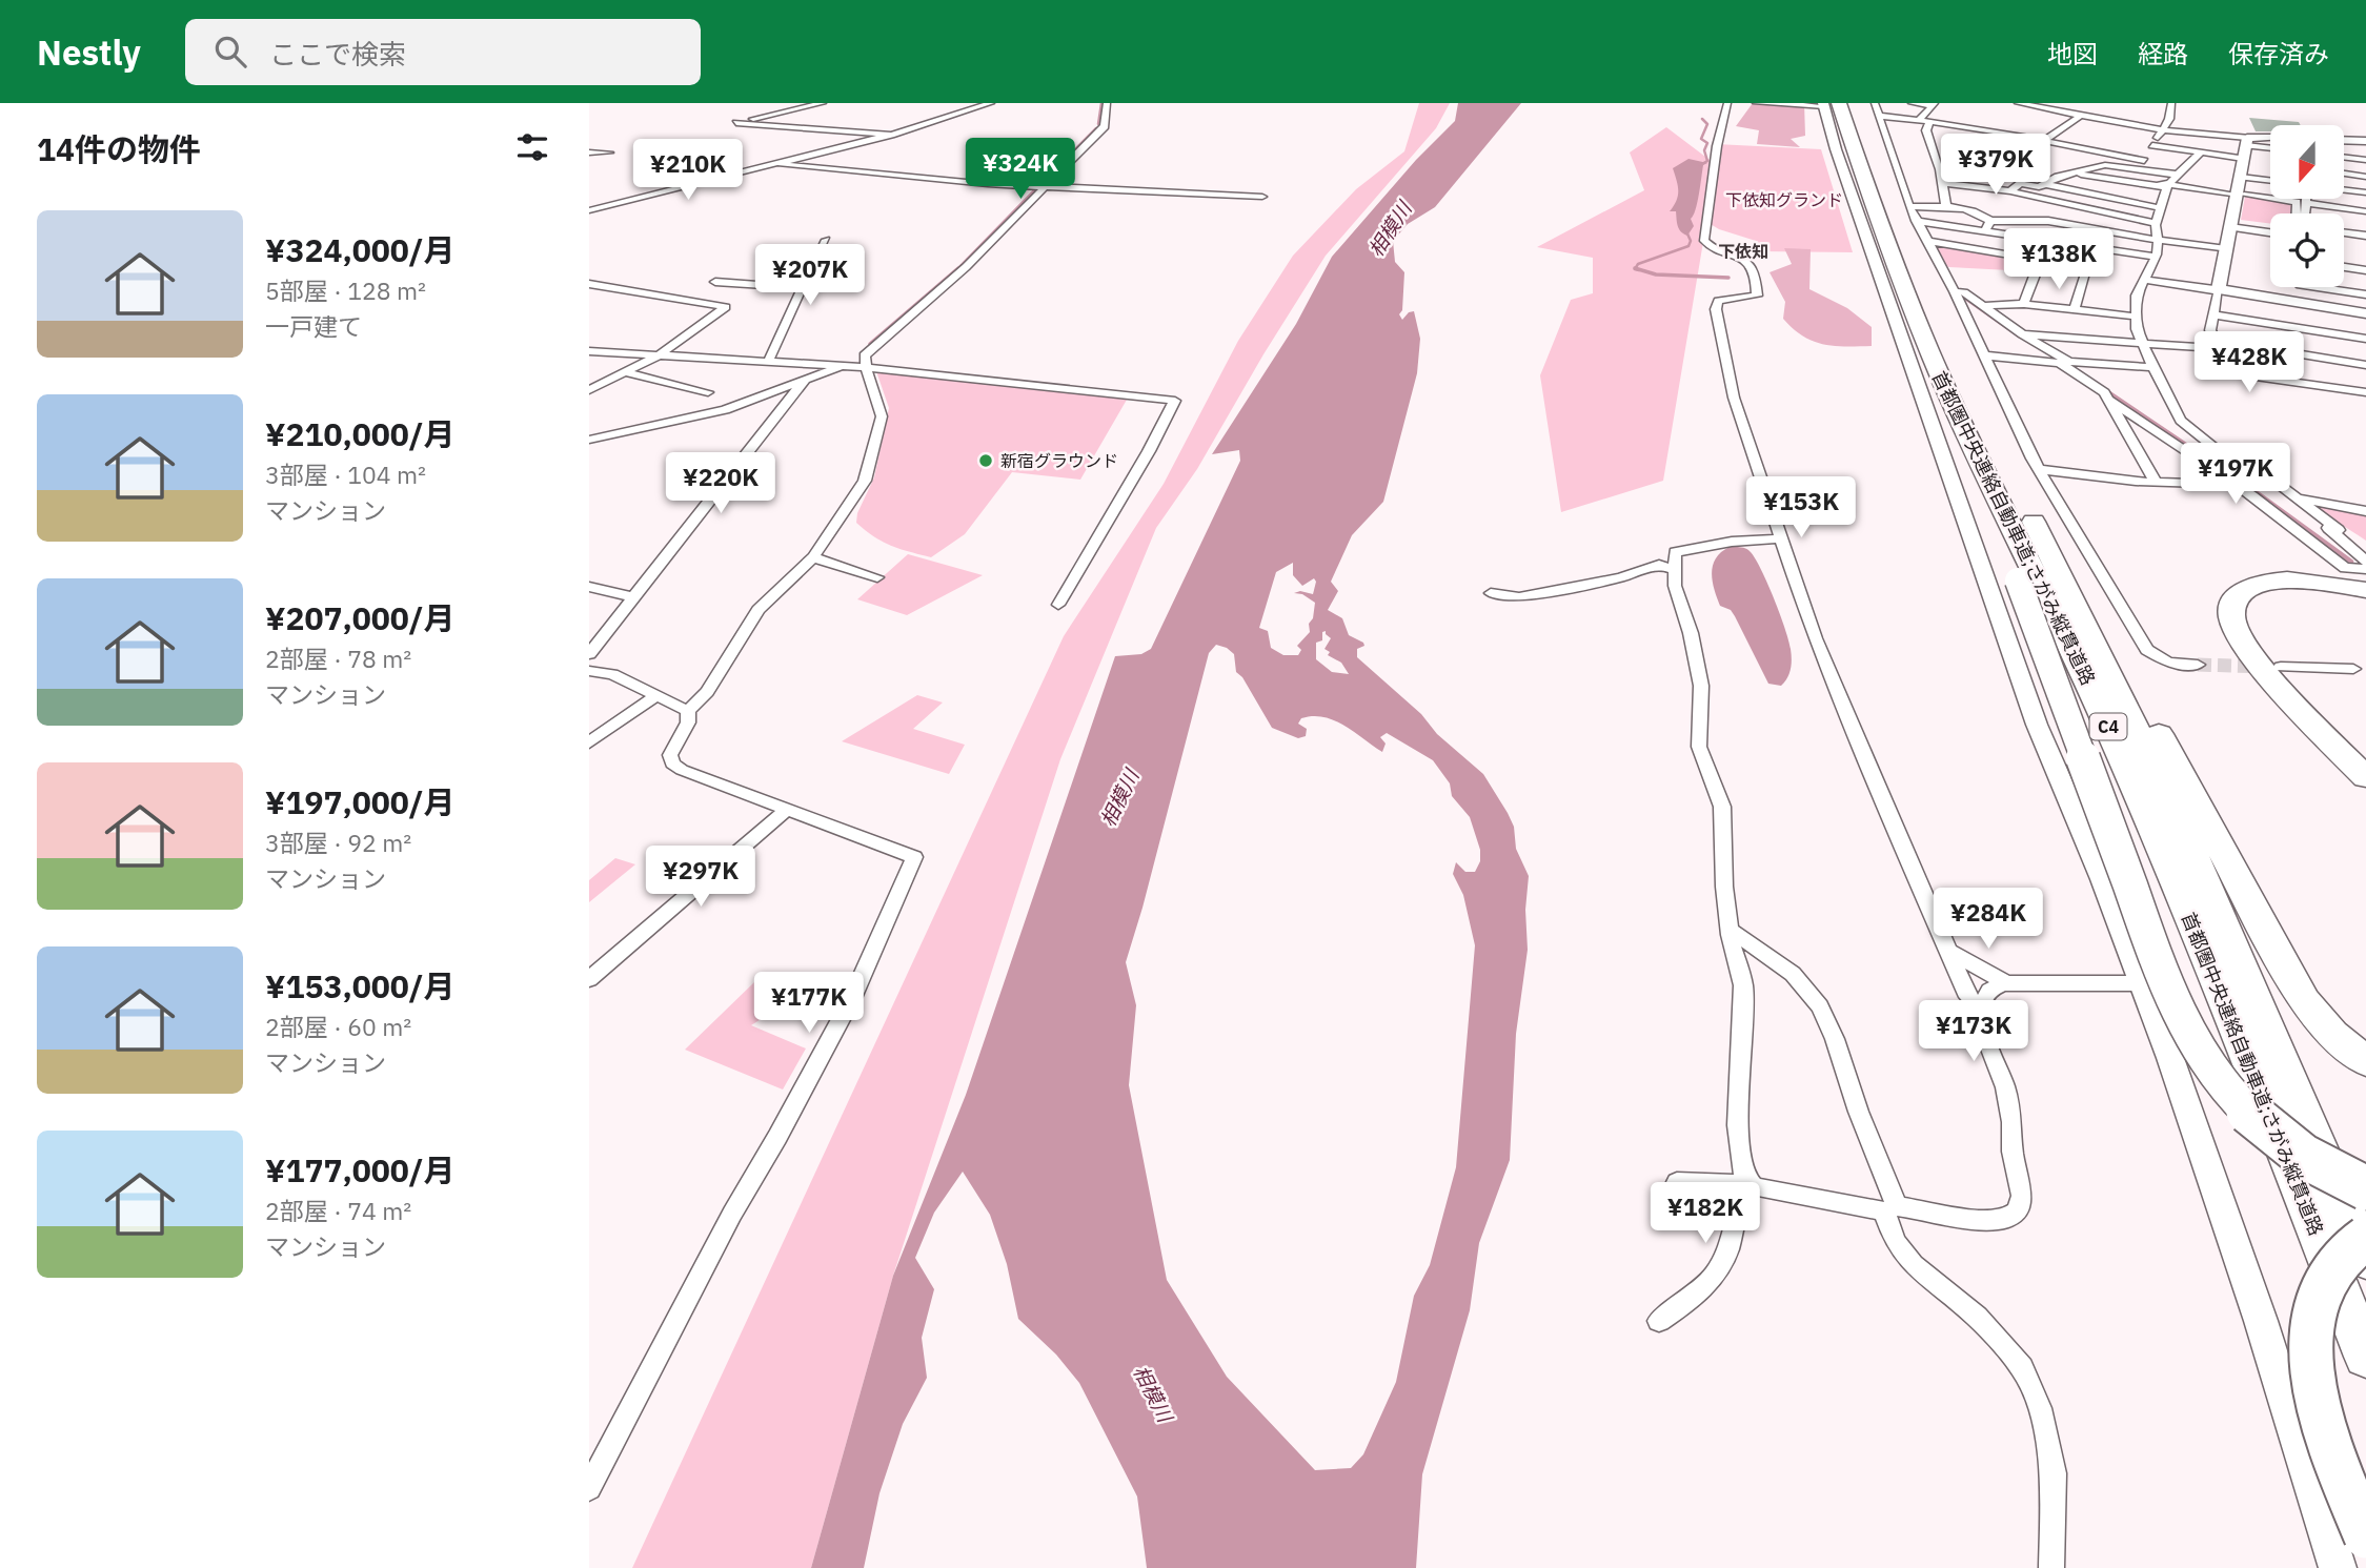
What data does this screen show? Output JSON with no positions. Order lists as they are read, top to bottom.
{
  "streets": {
    "highway": ["首都圏中央連絡自動車道;さがみ縦貫道路", "C4"]
  },
  "districts": ["下依知"],
  "water": ["相模川"],
  "parks": ["下依知グランド"],
  "places": ["新宿グラウンド"],
  "north": "bottom",
  "page": {
    "header": "Nestly",
    "search": "ここで検索",
    "nav": ["地図", "経路", "保存済み"],
    "heading": "14件の物件",
    "price": [
      "¥379K",
      "¥324K",
      "¥210K",
      "¥138K",
      "¥207K",
      "¥428K",
      "¥197K",
      "¥220K",
      "¥153K",
      "¥297K",
      "¥284K",
      "¥177K",
      "¥173K",
      "¥182K"
    ],
    "list": [
      {
        "name": "¥324,000/月",
        "note": "5部屋 · 128 m² · 一戸建て"
      },
      {
        "name": "¥210,000/月",
        "note": "3部屋 · 104 m² · マンション"
      },
      {
        "name": "¥207,000/月",
        "note": "2部屋 · 78 m² · マンション"
      },
      {
        "name": "¥197,000/月",
        "note": "3部屋 · 92 m² · マンション"
      },
      {
        "name": "¥153,000/月",
        "note": "2部屋 · 60 m² · マンション"
      },
      {
        "name": "¥177,000/月",
        "note": "2部屋 · 74 m² · マンション"
      }
    ]
  }
}
